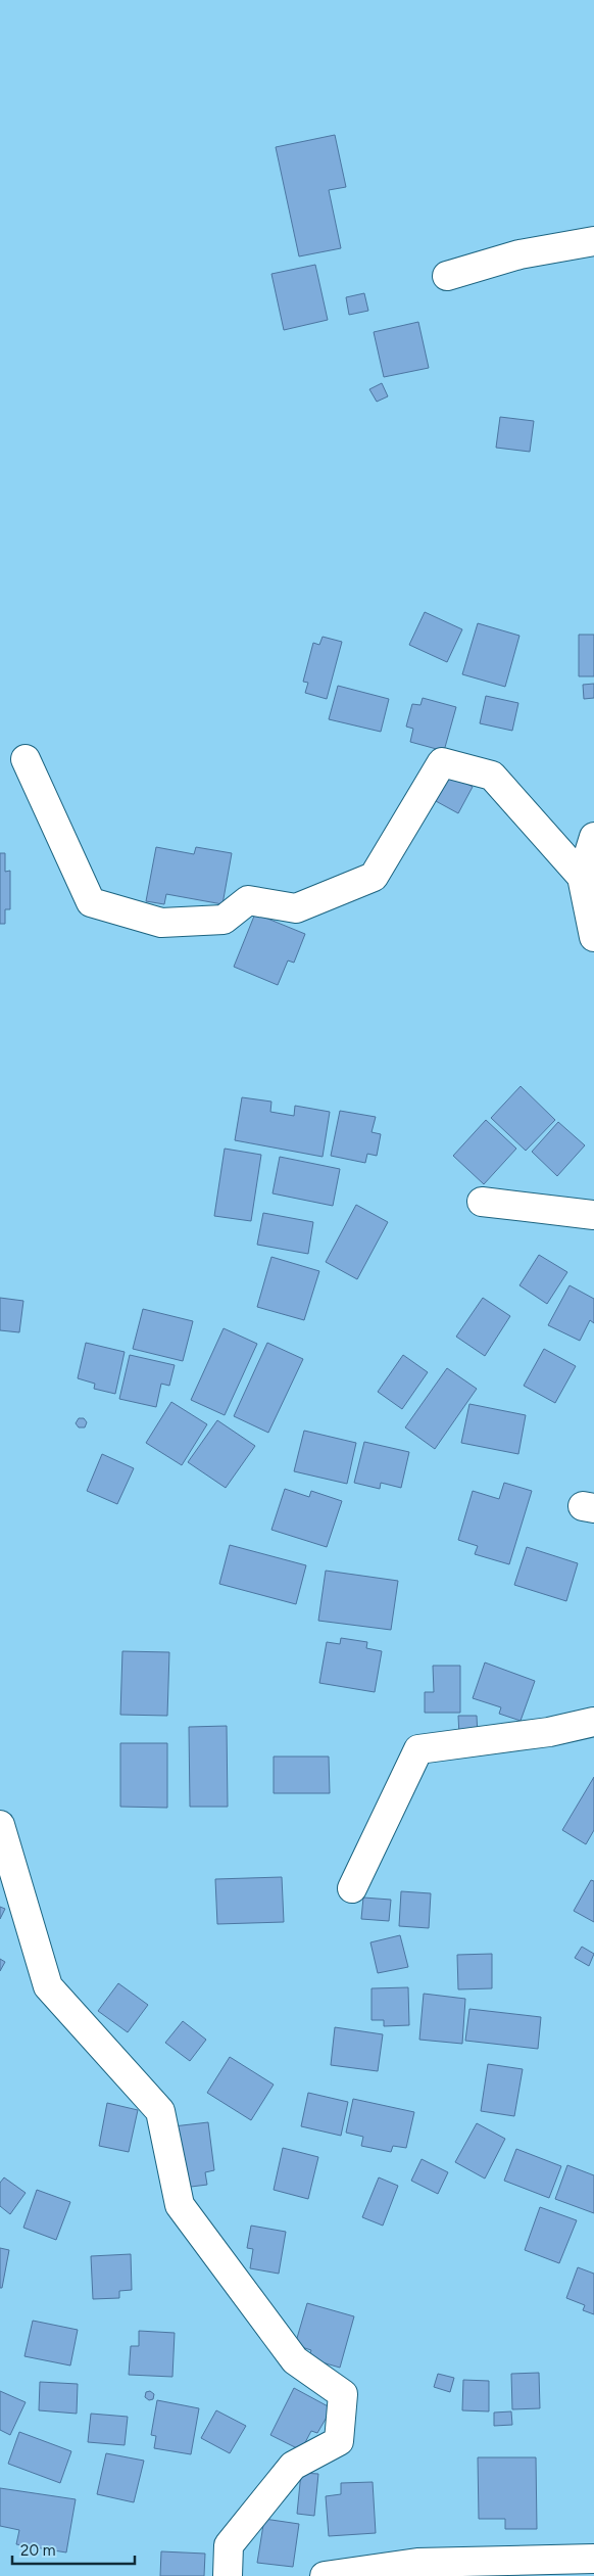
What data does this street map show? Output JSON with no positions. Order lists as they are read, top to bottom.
{
  "scale_bar": "20 m"
}
